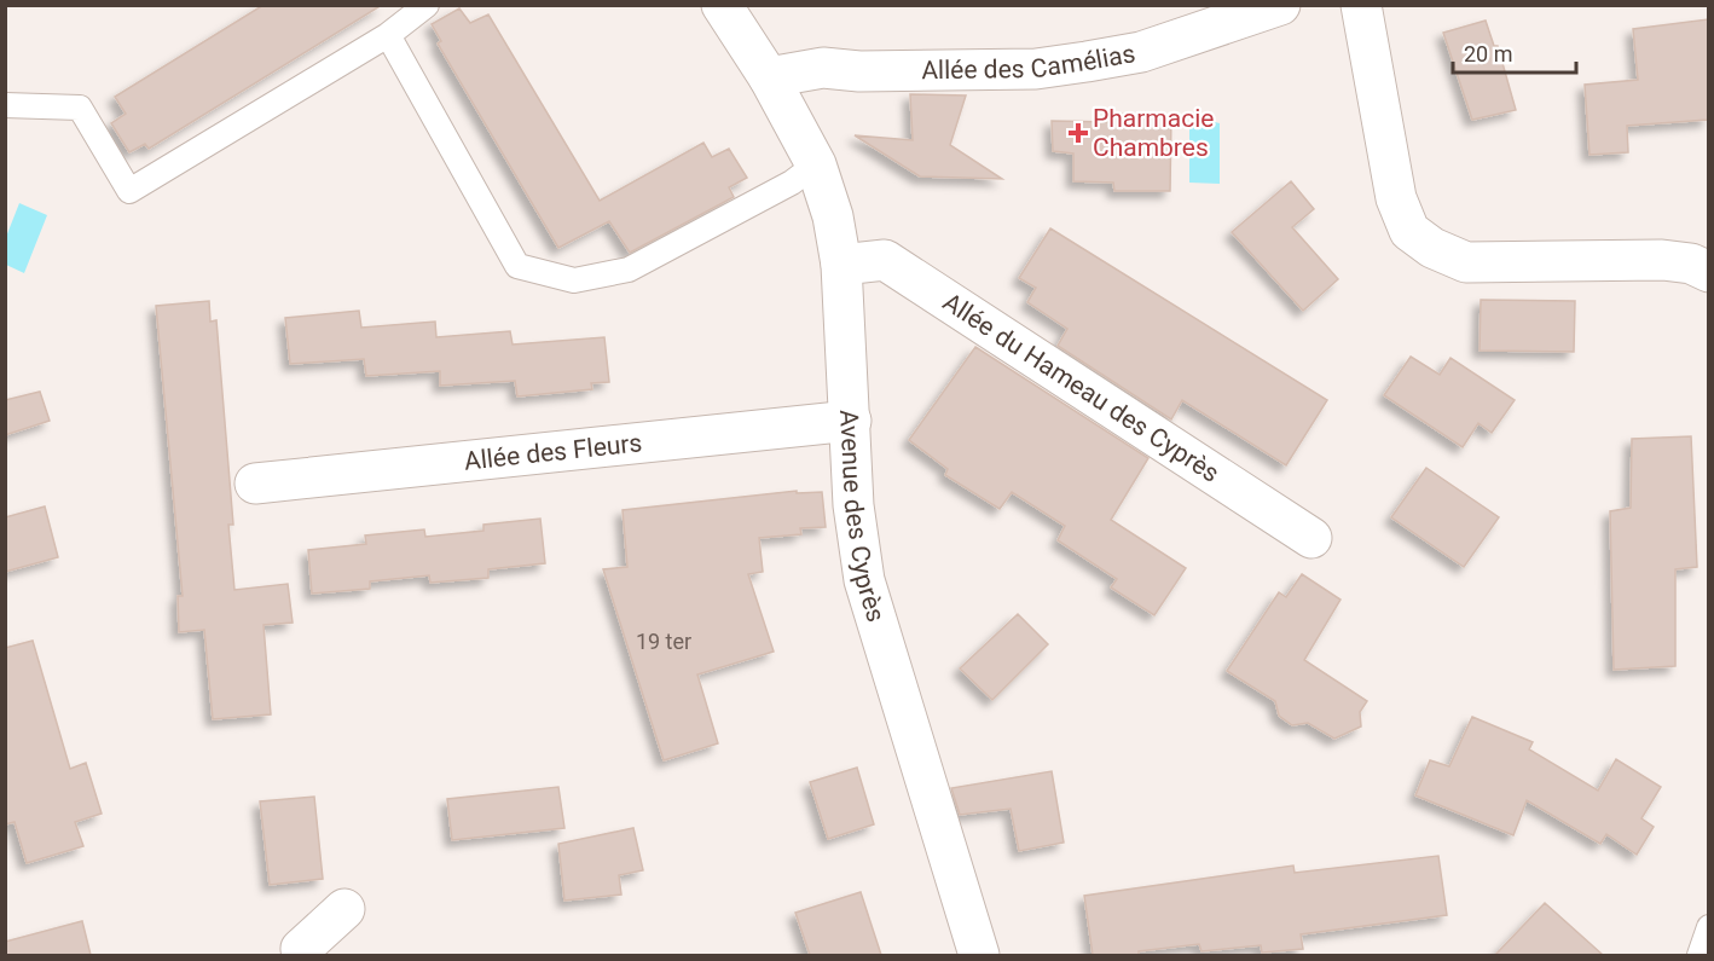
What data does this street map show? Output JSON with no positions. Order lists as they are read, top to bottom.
{
  "streets": {
    "street": [
      "Allée des Camélias",
      "Allée du Hameau des Cyprès",
      "Allée des Fleurs",
      "Avenue des Cyprès"
    ]
  },
  "crossings": [
    ["Allée des Camélias", "Avenue des Cyprès"],
    ["Allée du Hameau des Cyprès", "Avenue des Cyprès"],
    ["Allée des Fleurs", "Avenue des Cyprès"]
  ],
  "places": {
    "health": ["Pharmacie Chambres"]
  },
  "house_numbers": ["19 ter"],
  "scale_bar": "20 m"
}
